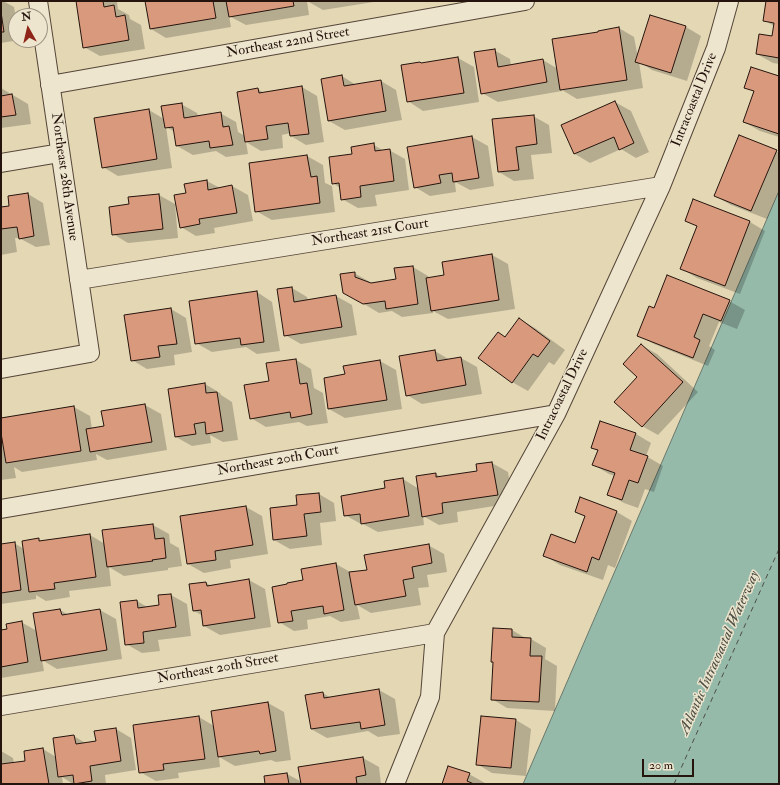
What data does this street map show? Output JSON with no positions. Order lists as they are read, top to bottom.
{
  "streets": {
    "street": [
      "Northeast 22nd Street",
      "Intracoastal Drive",
      "Northeast 28th Avenue",
      "Northeast 21st Court",
      "Northeast 20th Court",
      "Northeast 20th Street"
    ]
  },
  "crossings": [
    ["Northeast 22nd Street", "Northeast 28th Avenue"],
    ["Intracoastal Drive", "Northeast 21st Court"],
    ["Intracoastal Drive", "Northeast 20th Court"],
    ["Intracoastal Drive", "Northeast 20th Street"],
    ["Northeast 28th Avenue", "Northeast 21st Court"]
  ],
  "water": ["Atlantic Intracoastal Waterway"],
  "scale_bar": "20 m",
  "north": "top"
}
